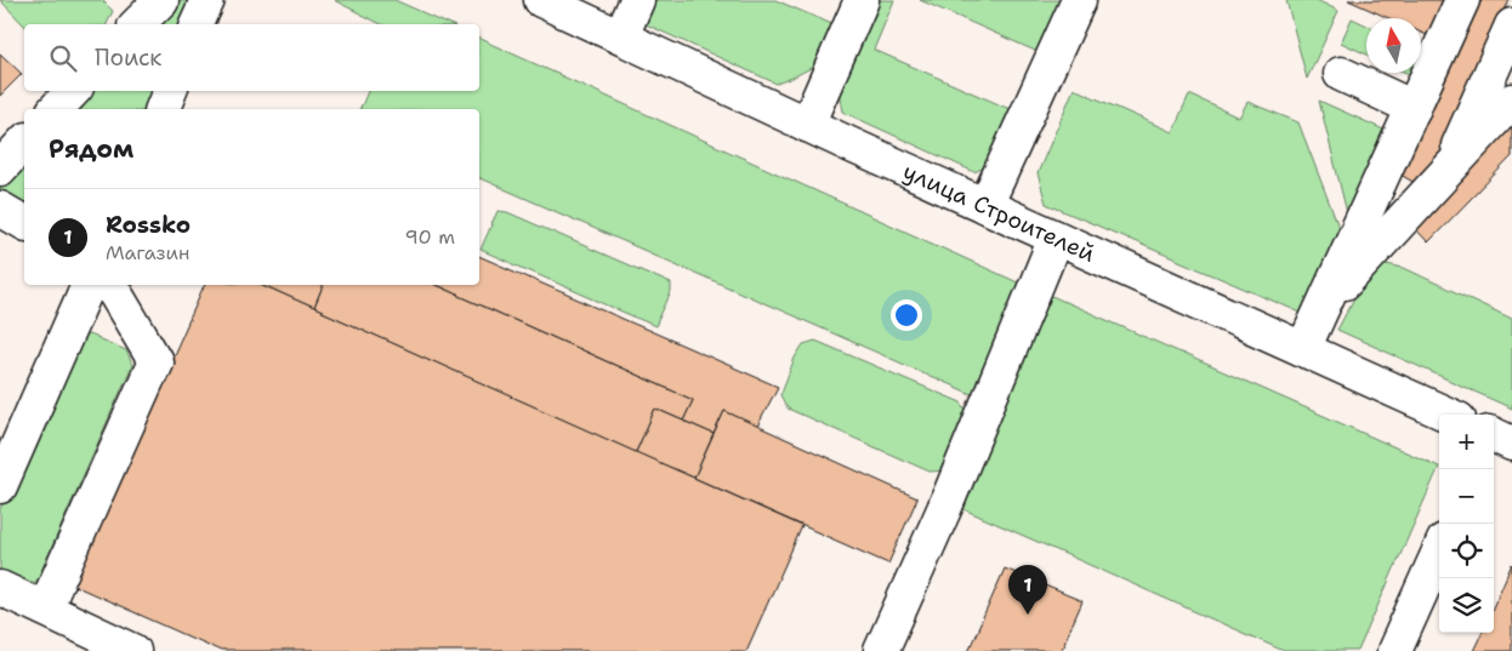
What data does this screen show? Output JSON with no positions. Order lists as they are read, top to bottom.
{
  "streets": {
    "main road": ["улица Строителей"]
  },
  "north": "top",
  "page": {
    "search": "Поиск",
    "heading": "Рядом",
    "list": [
      {
        "mark": "1",
        "name": "Rossko",
        "note": "Магазин",
        "value": "90 m"
      }
    ],
    "map_buttons": ["+", "−"],
    "pins": "1"
  }
}
